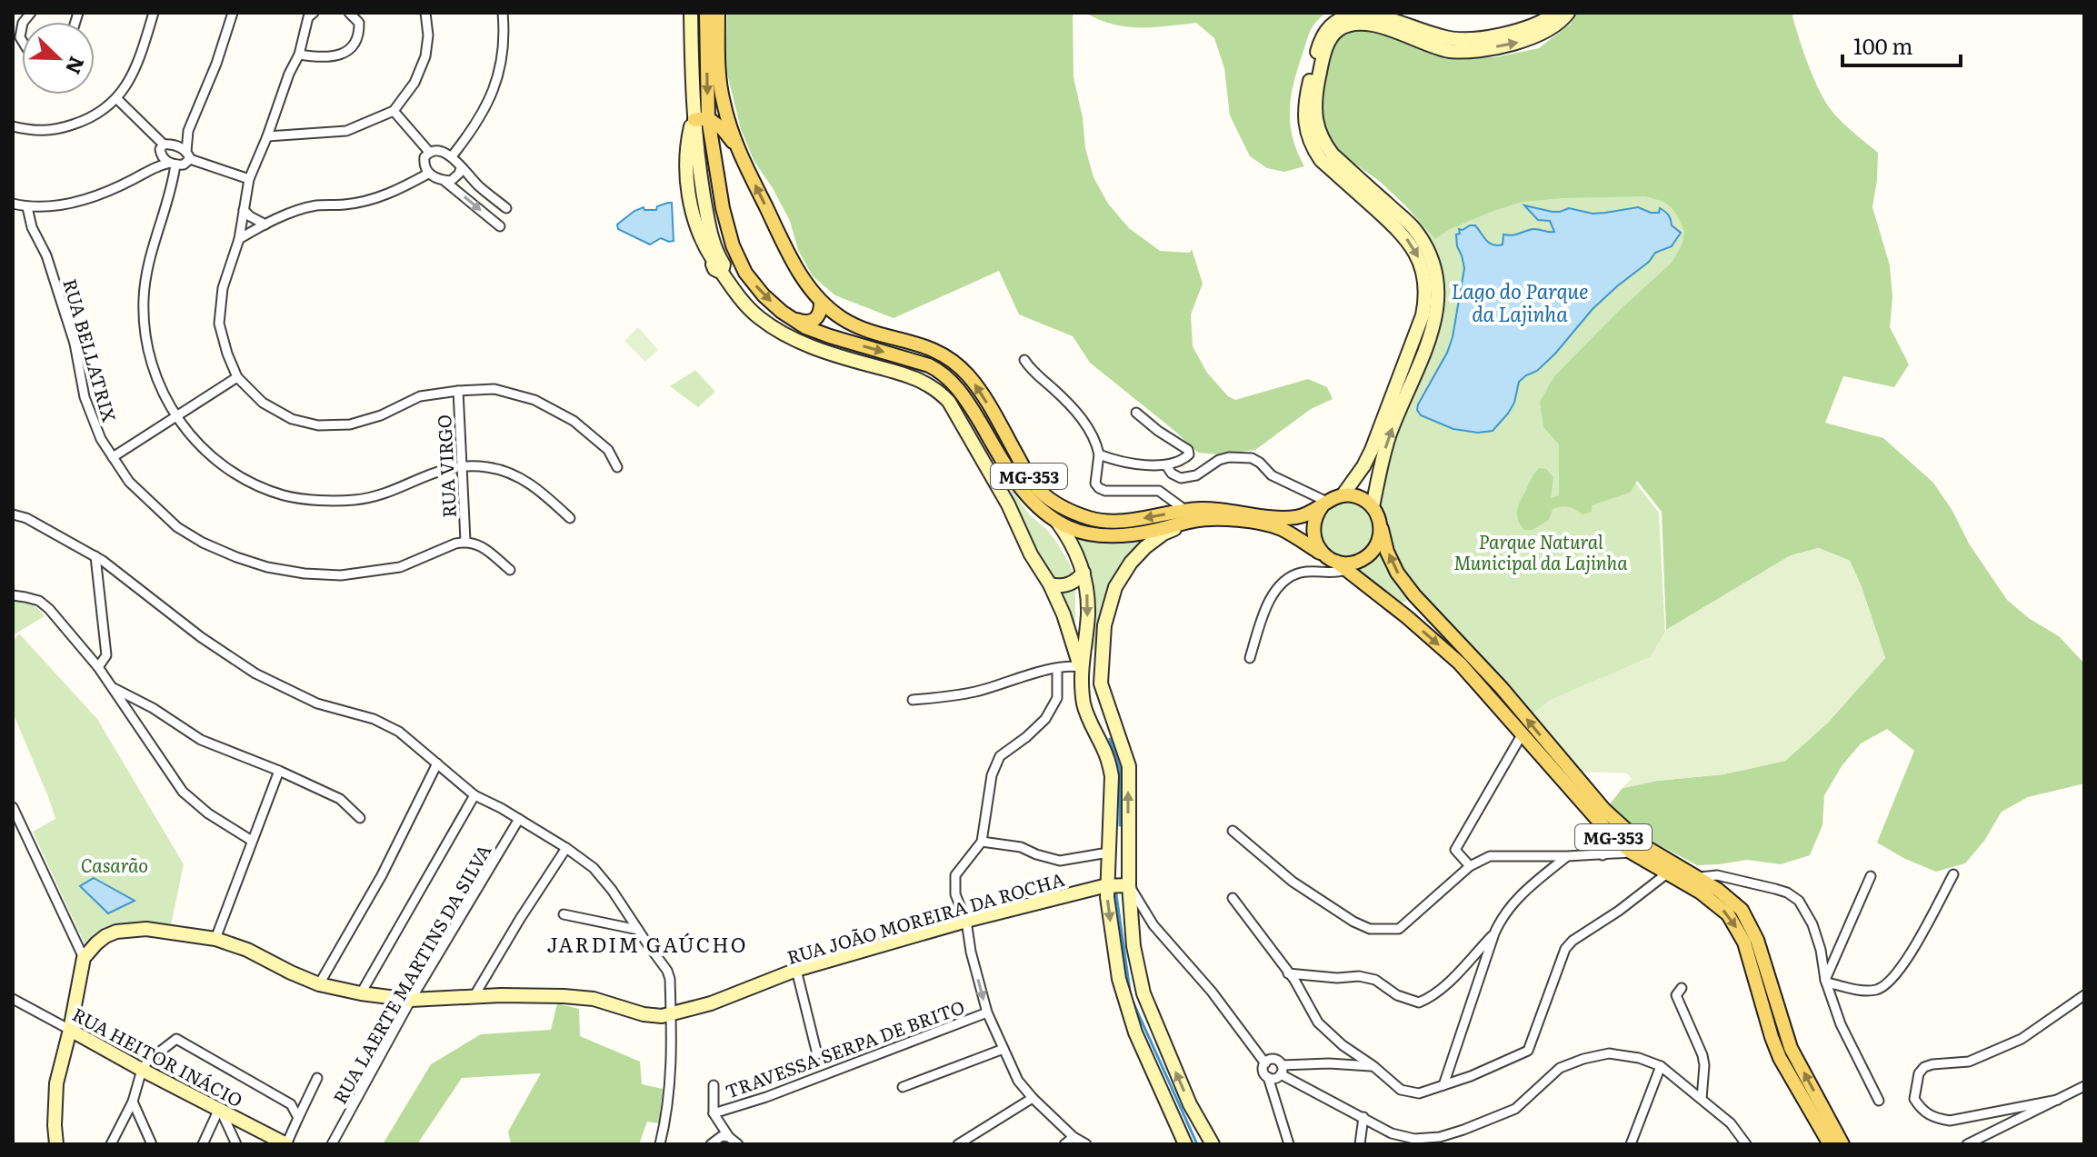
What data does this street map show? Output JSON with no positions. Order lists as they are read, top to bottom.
{
  "streets": {
    "main road": ["MG-353", "RUA JOÃO MOREIRA DA ROCHA", "RUA HEITOR INÁCIO"],
    "street": [
      "RUA BELLATRIX",
      "RUA VIRGO",
      "RUA LAERTE MARTINS DA SILVA",
      "TRAVESSA SERPA DE BRITO"
    ]
  },
  "crossings": [
    ["RUA BELLATRIX", "RUA VIRGO"]
  ],
  "districts": ["JARDIM GAÚCHO"],
  "water": ["Lago do Parque da Lajinha"],
  "parks": ["Parque Natural Municipal da Lajinha", "Casarão"],
  "scale_bar": "100 m",
  "north": "bottom right"
}
